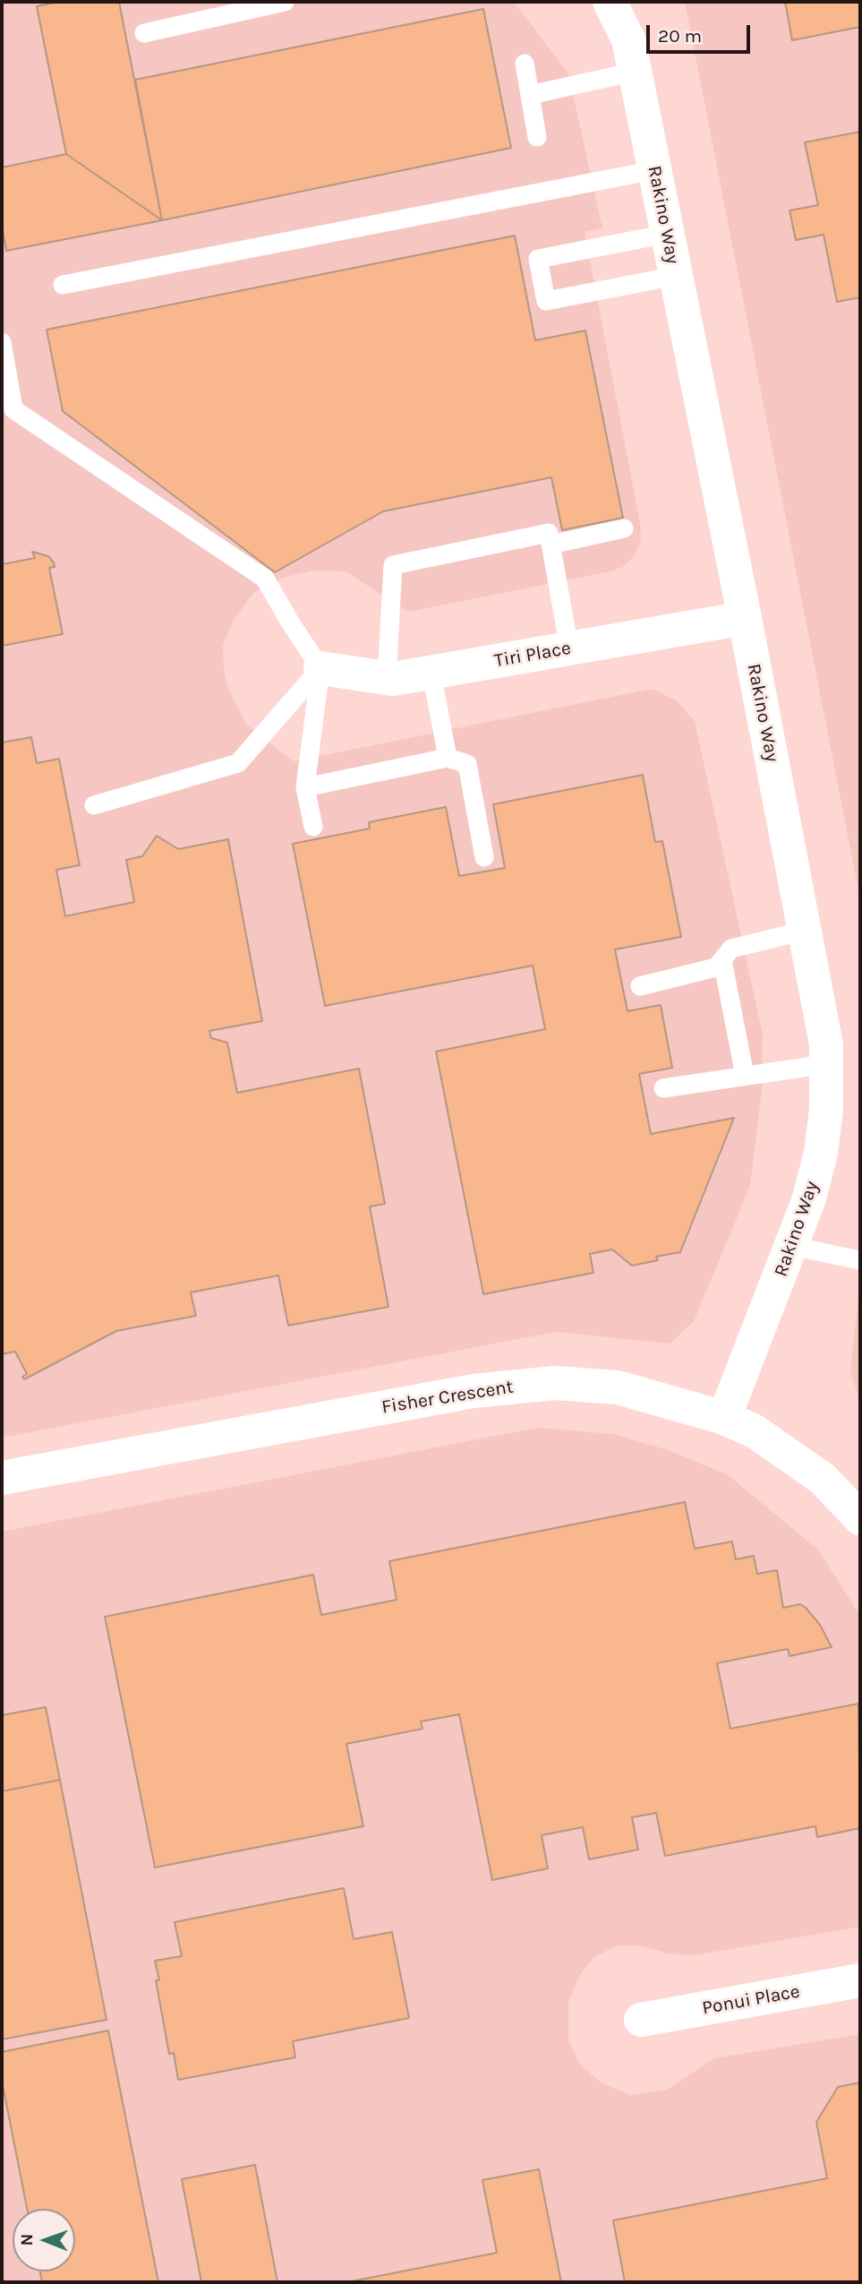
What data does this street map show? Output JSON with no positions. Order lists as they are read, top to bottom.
{
  "streets": {
    "street": [
      "Rakino Way",
      "Tiri Place",
      "Fisher Crescent",
      "Ponui Place"
    ]
  },
  "crossings": [
    ["Rakino Way", "Tiri Place"],
    ["Rakino Way", "Fisher Crescent"]
  ],
  "scale_bar": "20 m",
  "north": "left"
}
